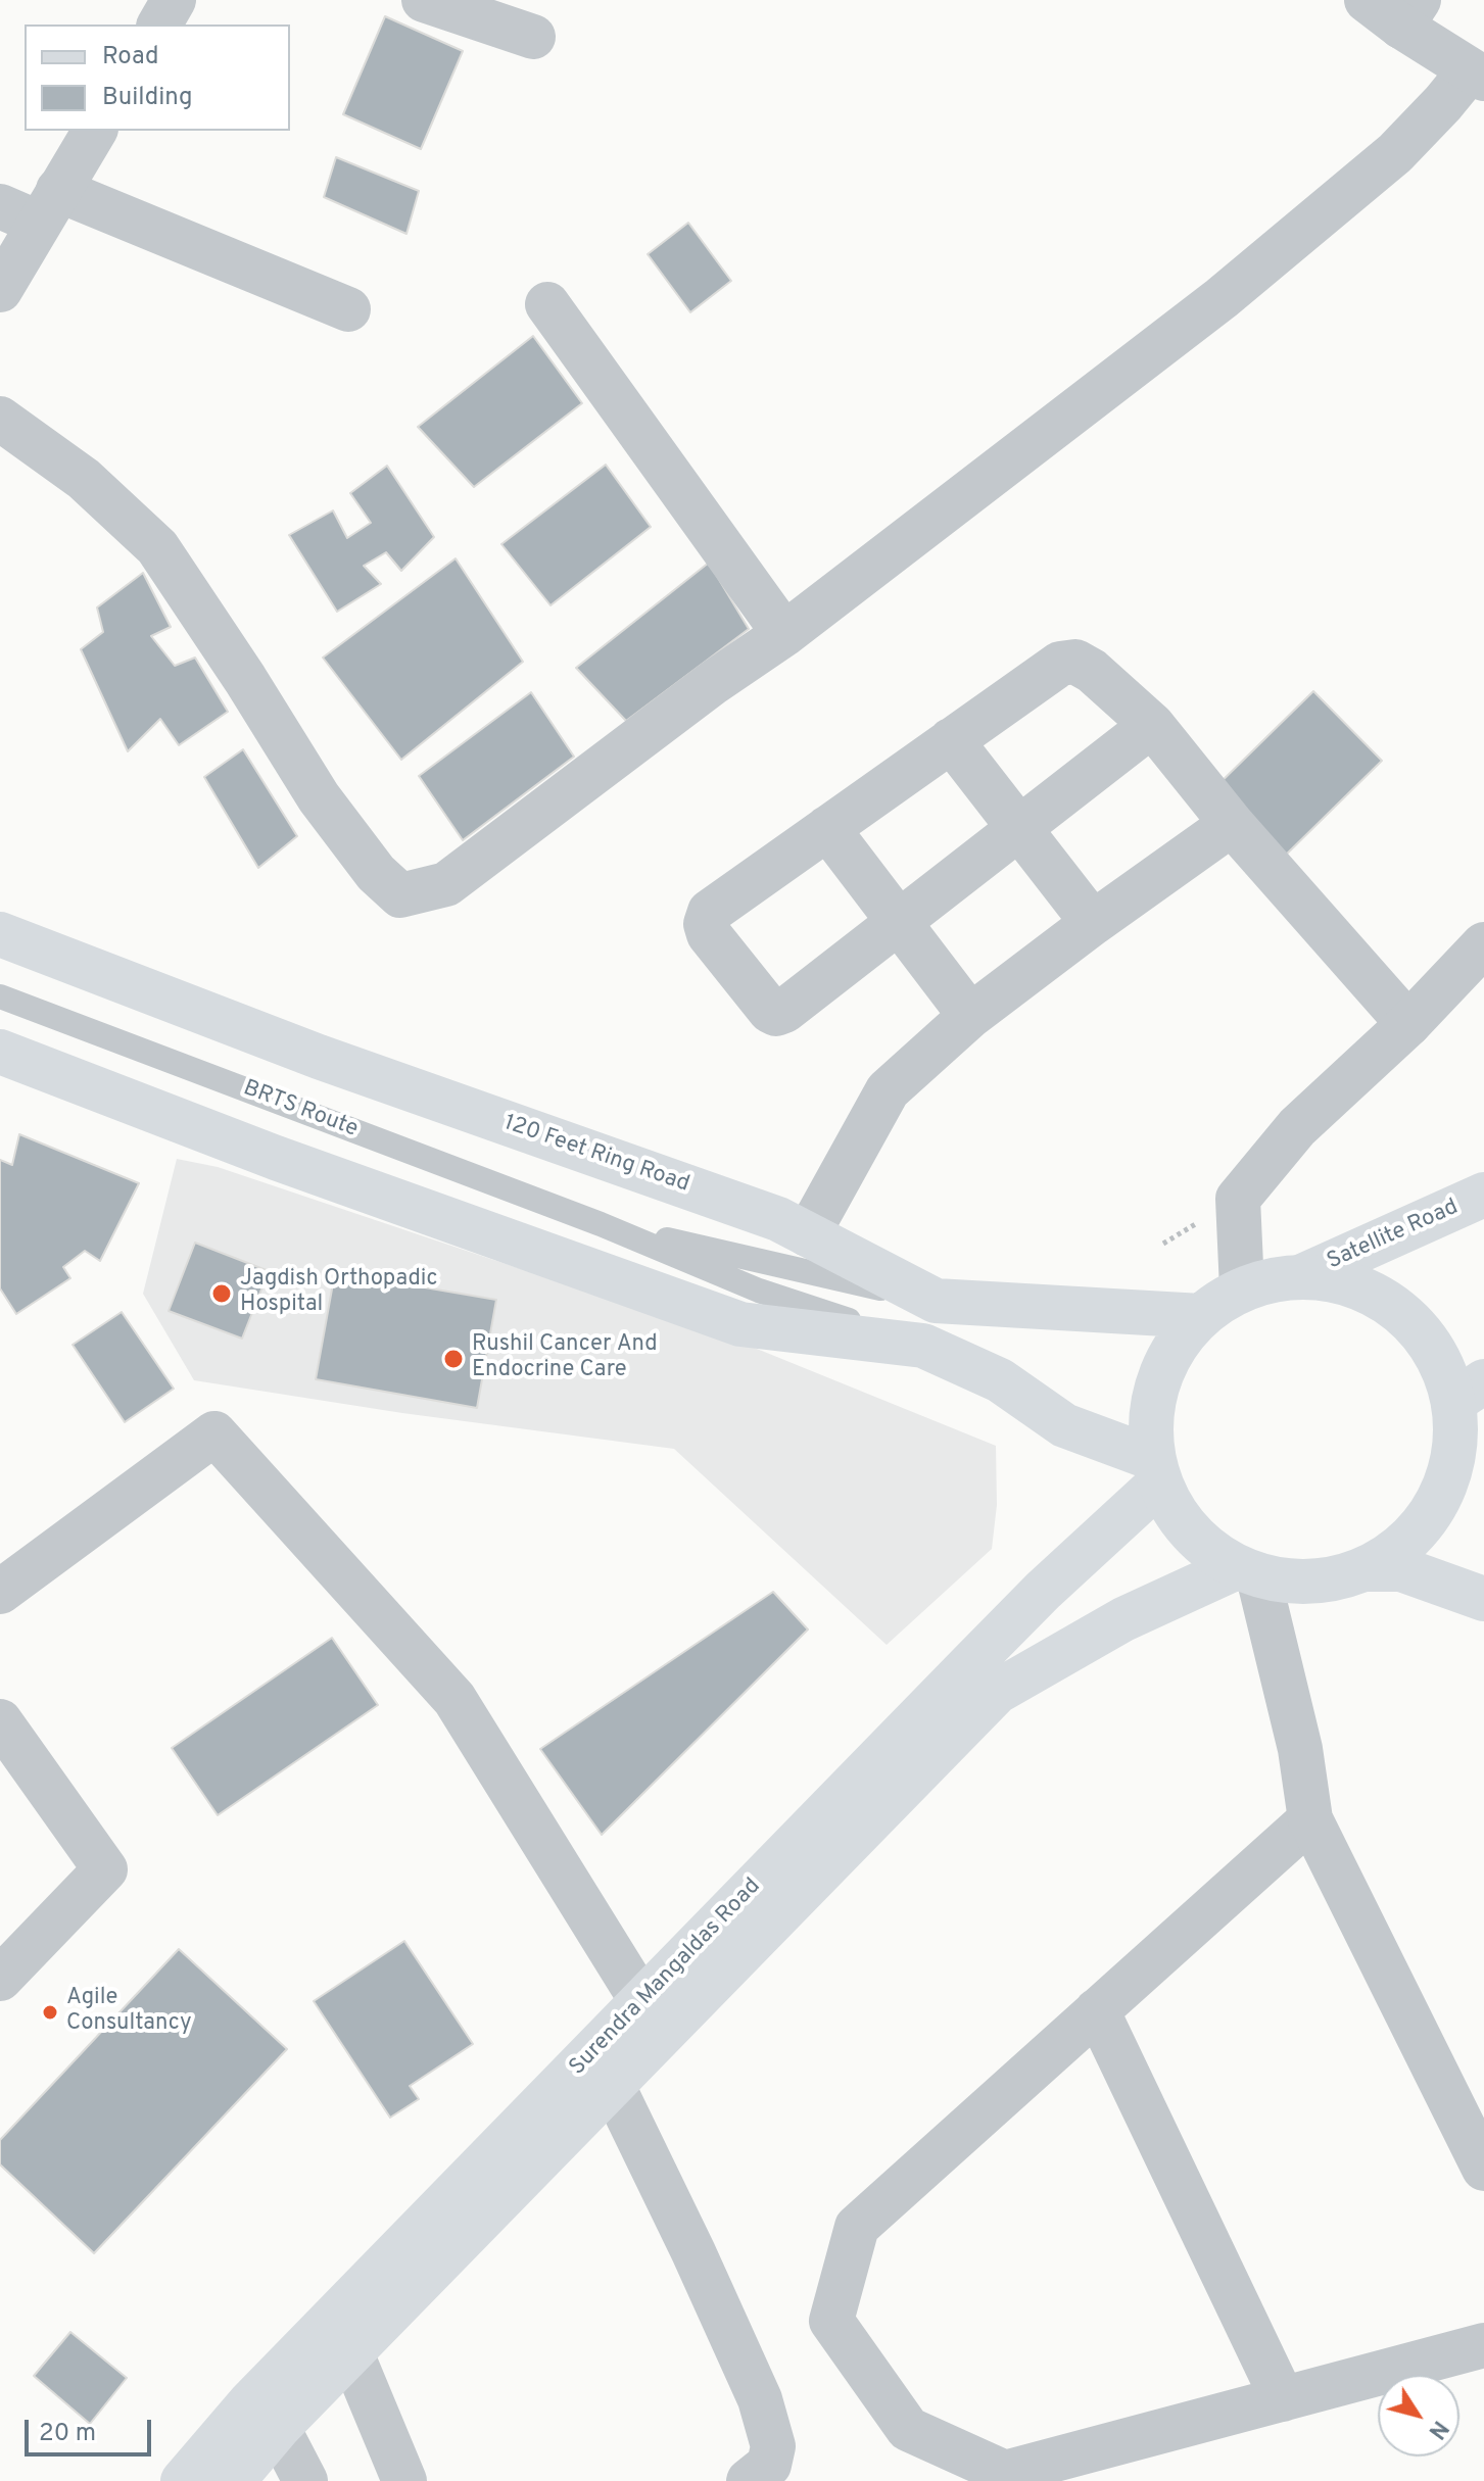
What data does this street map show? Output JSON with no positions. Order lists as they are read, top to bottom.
{
  "streets": {
    "main road": ["120 Feet Ring Road", "Satellite Road", "Surendra Mangaldas Road"],
    "lane": ["BRTS Route"]
  },
  "crossings": [
    ["BRTS Route", "120 Feet Ring Road"]
  ],
  "places": ["Jagdish Orthopadic Hospital", "Rushil Cancer And Endocrine Care", "Agile Consultancy"],
  "legend": ["Road", "Building"],
  "scale_bar": "20 m",
  "north": "bottom right"
}
